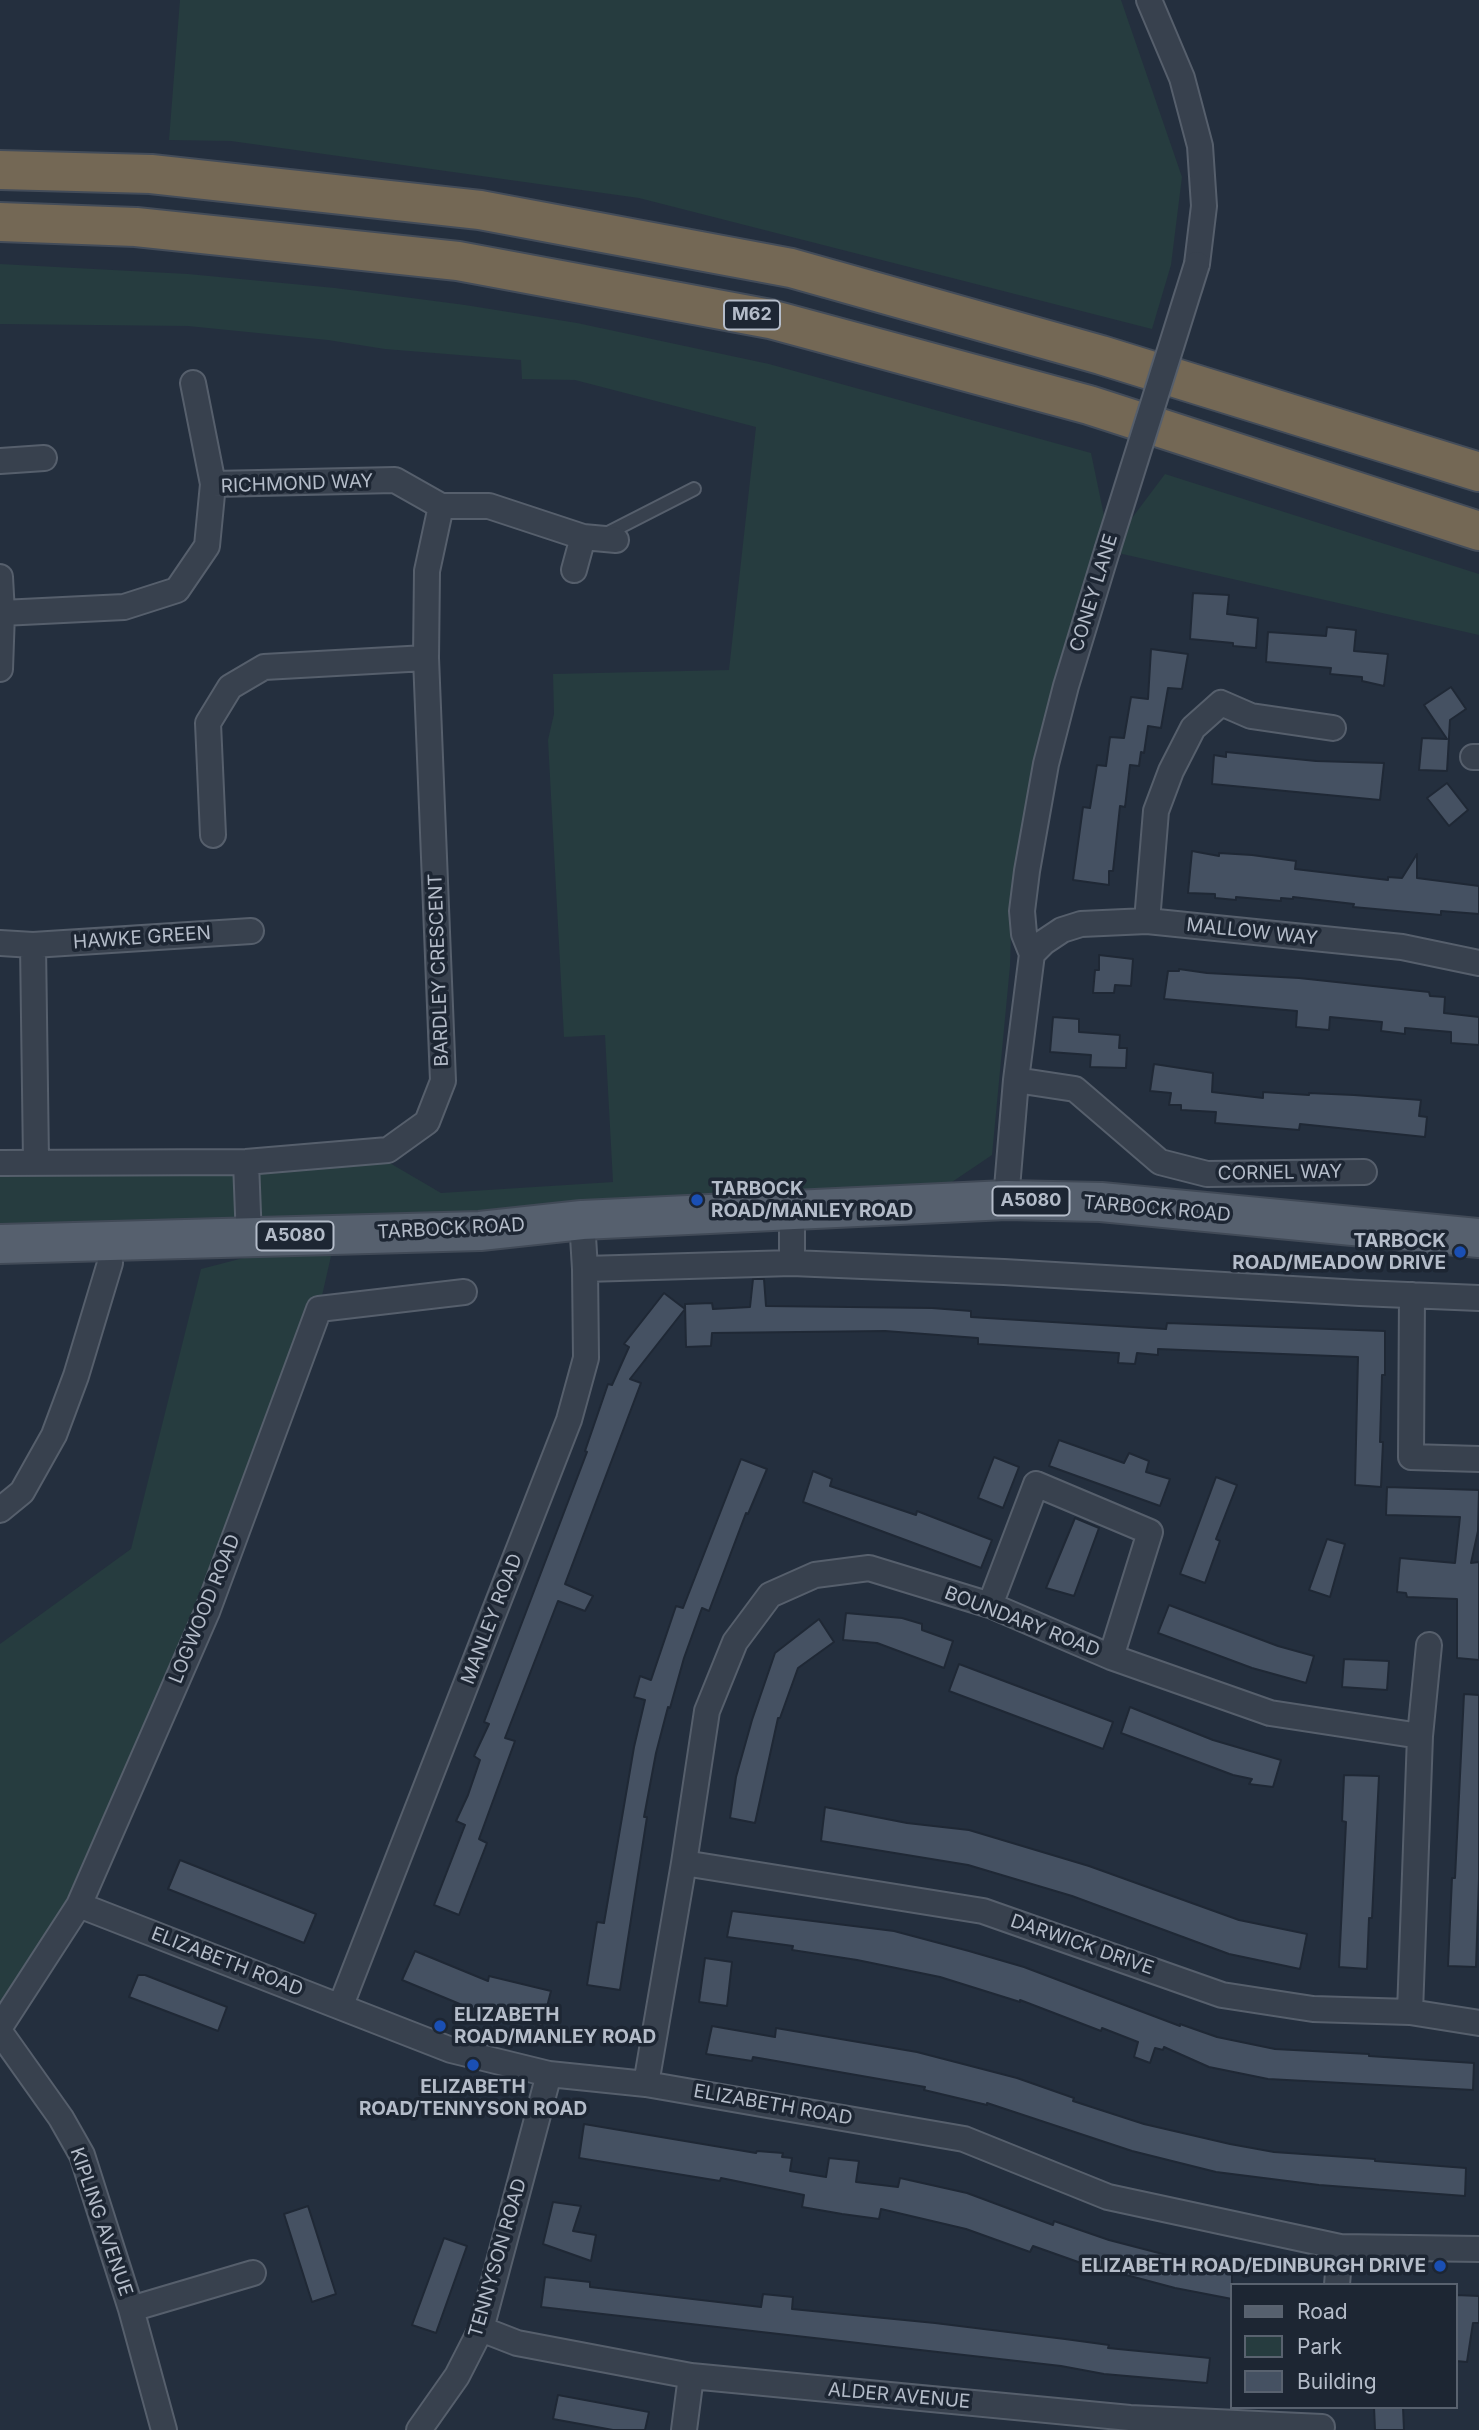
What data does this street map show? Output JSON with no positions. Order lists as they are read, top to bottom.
{
  "streets": {
    "highway": ["M62"],
    "main road": ["A5080", "TARBOCK ROAD"],
    "street": [
      "RICHMOND WAY",
      "CONEY LANE",
      "MALLOW WAY",
      "HAWKE GREEN",
      "BARDLEY CRESCENT",
      "CORNEL WAY",
      "LOGWOOD ROAD",
      "MANLEY ROAD",
      "BOUNDARY ROAD",
      "DARWICK DRIVE",
      "ELIZABETH ROAD",
      "KIPLING AVENUE",
      "TENNYSON ROAD",
      "ALDER AVENUE"
    ]
  },
  "crossings": [
    ["RICHMOND WAY", "BARDLEY CRESCENT"],
    ["CONEY LANE", "MALLOW WAY"],
    ["CONEY LANE", "CORNEL WAY"],
    ["CONEY LANE", "TARBOCK ROAD"],
    ["A5080", "TARBOCK ROAD"],
    ["TARBOCK ROAD", "MANLEY ROAD"],
    ["LOGWOOD ROAD", "ELIZABETH ROAD"],
    ["LOGWOOD ROAD", "KIPLING AVENUE"],
    ["MANLEY ROAD", "ELIZABETH ROAD"],
    ["BOUNDARY ROAD", "DARWICK DRIVE"],
    ["BOUNDARY ROAD", "ELIZABETH ROAD"],
    ["ELIZABETH ROAD", "TENNYSON ROAD"],
    ["TENNYSON ROAD", "ALDER AVENUE"]
  ],
  "places": [
    "TARBOCK ROAD/MANLEY ROAD",
    "TARBOCK ROAD/MEADOW DRIVE",
    "ELIZABETH ROAD/MANLEY ROAD",
    "ELIZABETH ROAD/TENNYSON ROAD",
    "ELIZABETH ROAD/EDINBURGH DRIVE"
  ],
  "legend": ["Road", "Park", "Building"]
}
